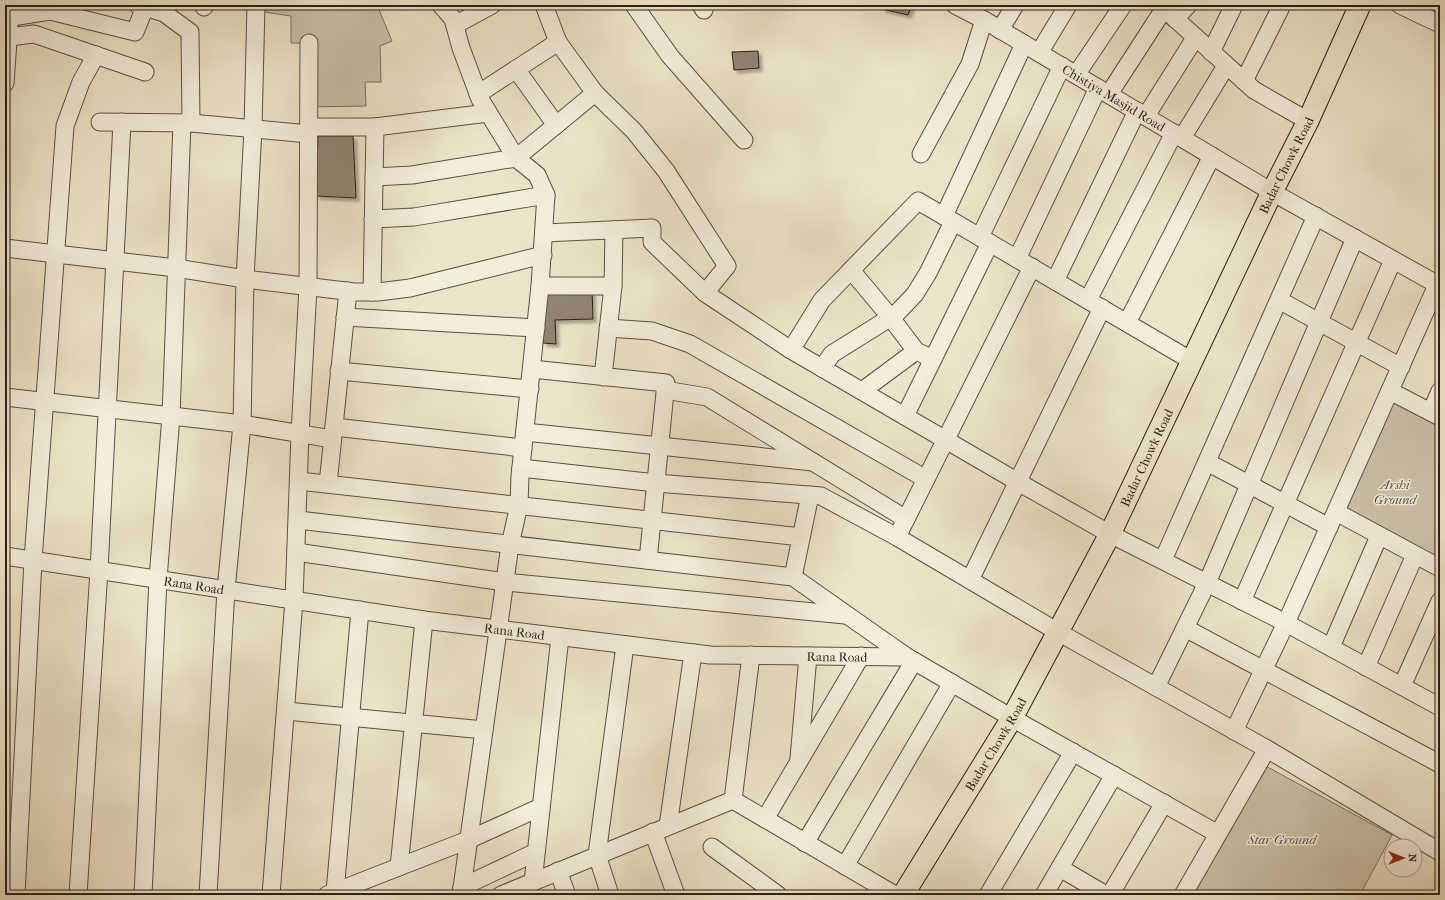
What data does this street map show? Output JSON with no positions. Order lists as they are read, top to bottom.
{
  "streets": {
    "main road": ["Badar Chowk Road"],
    "street": ["Chistiya Masjid Road", "Rana Road"]
  },
  "crossings": [
    ["Chistiya Masjid Road", "Badar Chowk Road"],
    ["Badar Chowk Road", "Rana Road"]
  ],
  "parks": ["Arshi Ground", "Star Ground"],
  "north": "right"
}
